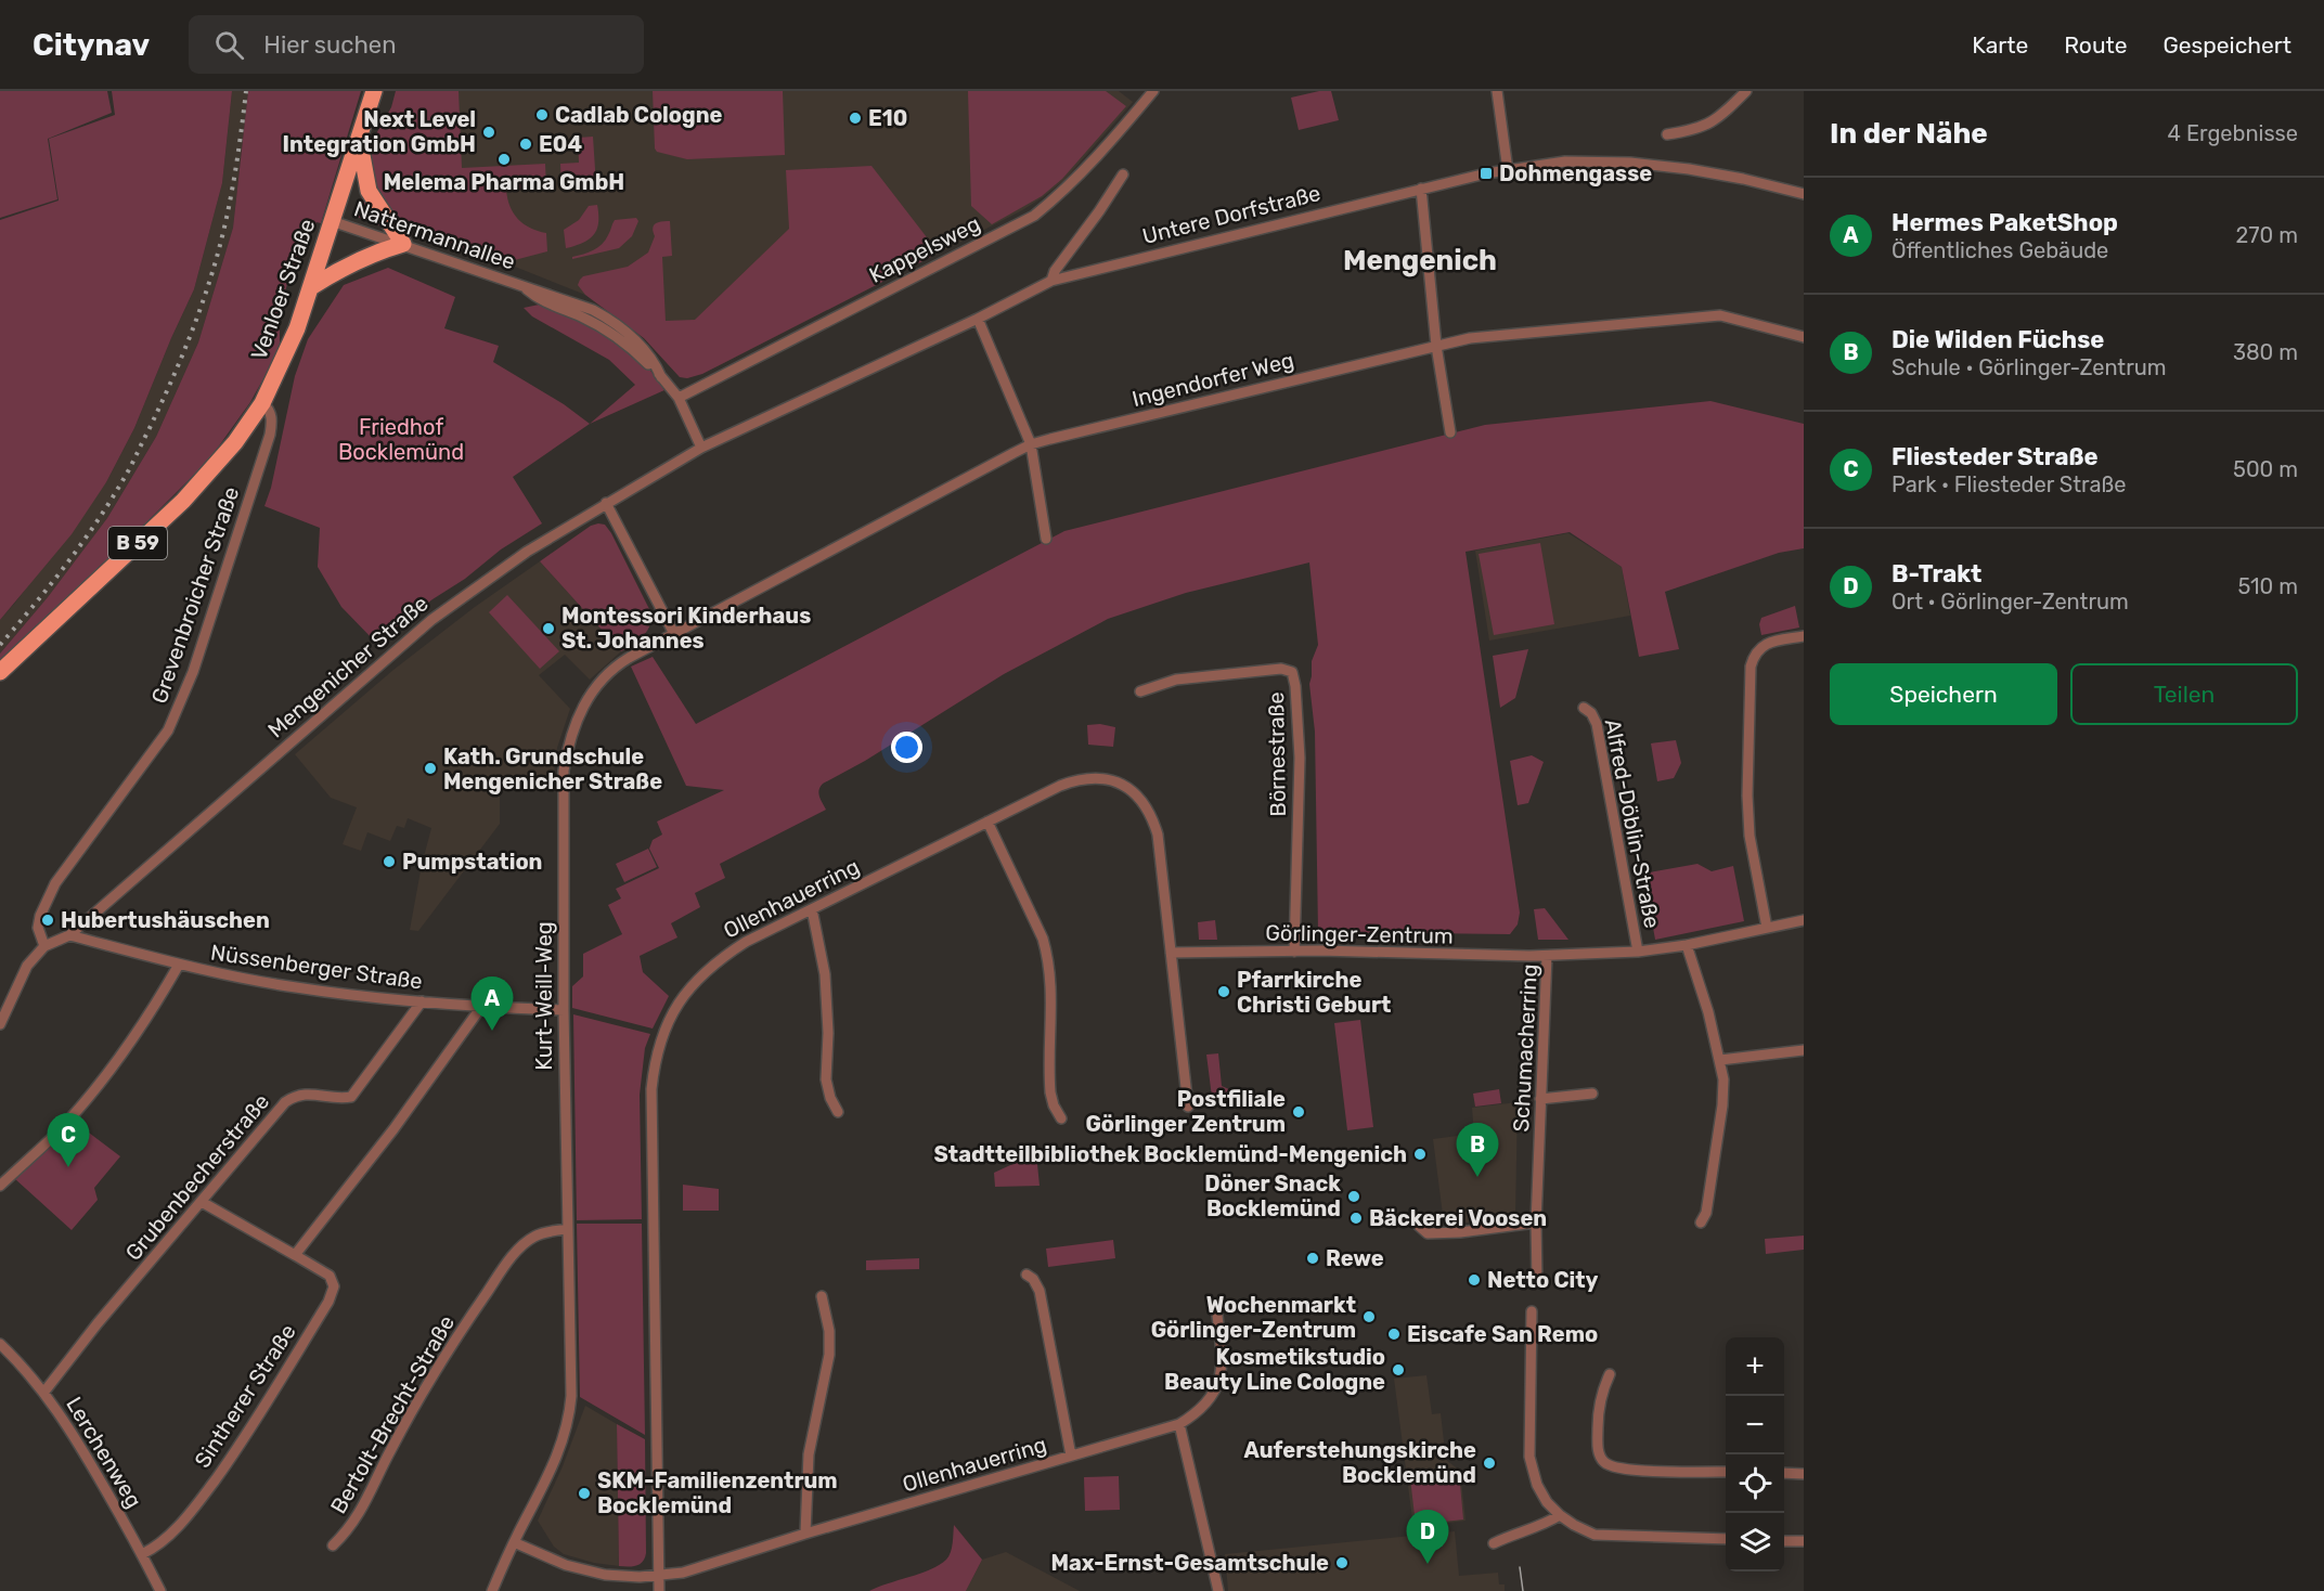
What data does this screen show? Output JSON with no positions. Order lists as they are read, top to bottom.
{
  "streets": {
    "main road": ["Venloer Straße", "B 59"],
    "street": [
      "Untere Dorfstraße",
      "Nattermannallee",
      "Kappelsweg",
      "Ingendorfer Weg",
      "Grevenbroicher Straße",
      "Mengenicher Straße",
      "Börnestraße",
      "Alfred-Döblin-Straße",
      "Ollenhauerring",
      "Görlinger-Zentrum",
      "Nüssenberger Straße",
      "Kurt-Weill-Weg",
      "Schumacherring",
      "Grubenbecherstraße",
      "Sintherer Straße",
      "Bertolt-Brecht-Straße",
      "Lerchenweg"
    ]
  },
  "crossings": [
    ["Untere Dorfstraße", "Nattermannallee"],
    ["Untere Dorfstraße", "Mengenicher Straße"],
    ["Nattermannallee", "Kappelsweg"],
    ["Nattermannallee", "Venloer Straße"],
    ["Nattermannallee", "Mengenicher Straße"],
    ["Venloer Straße", "Grevenbroicher Straße"],
    ["Ingendorfer Weg", "Kurt-Weill-Weg"],
    ["Grevenbroicher Straße", "Mengenicher Straße"],
    ["Mengenicher Straße", "Nüssenberger Straße"],
    ["Börnestraße", "Görlinger-Zentrum"],
    ["Alfred-Döblin-Straße", "Schumacherring"],
    ["Ollenhauerring", "Görlinger-Zentrum"],
    ["Görlinger-Zentrum", "Schumacherring"],
    ["Nüssenberger Straße", "Kurt-Weill-Weg"],
    ["Nüssenberger Straße", "Grubenbecherstraße"],
    ["Kurt-Weill-Weg", "Bertolt-Brecht-Straße"],
    ["Grubenbecherstraße", "Sintherer Straße"],
    ["Grubenbecherstraße", "Lerchenweg"],
    ["Sintherer Straße", "Lerchenweg"]
  ],
  "districts": ["Mengenich"],
  "parks": ["Friedhof Bocklemünd"],
  "places": {
    "other": [
      "Cadlab Cologne",
      "E10",
      "Next Level Integration GmbH",
      "E04",
      "Melema Pharma GmbH",
      "Montessori Kinderhaus St. Johannes",
      "Kath. Grundschule Mengenicher Straße",
      "Pumpstation",
      "Hubertushäuschen",
      "Pfarrkirche Christi Geburt",
      "Postfiliale Görlinger Zentrum",
      "Stadtteilbibliothek Bocklemünd-Mengenich",
      "Döner Snack Bocklemünd",
      "Bäckerei Voosen",
      "Rewe",
      "Netto City",
      "Wochenmarkt Görlinger-Zentrum",
      "Eiscafe San Remo",
      "Kosmetikstudio Beauty Line Cologne",
      "Auferstehungskirche Bocklemünd",
      "SKM-Familienzentrum Bocklemünd",
      "Max-Ernst-Gesamtschule"
    ],
    "transit": ["Dohmengasse"]
  },
  "page": {
    "header": "Citynav",
    "search": "Hier suchen",
    "nav": ["Karte", "Route", "Gespeichert"],
    "heading": ["In der Nähe", "4 Ergebnisse"],
    "list": [
      {
        "mark": "A",
        "name": "Hermes PaketShop",
        "note": "Öffentliches Gebäude",
        "value": "270 m"
      },
      {
        "mark": "B",
        "name": "Die Wilden Füchse",
        "note": "Schule · Görlinger-Zentrum",
        "value": "380 m"
      },
      {
        "mark": "C",
        "name": "Fliesteder Straße",
        "note": "Park · Fliesteder Straße",
        "value": "500 m"
      },
      {
        "mark": "D",
        "name": "B-Trakt",
        "note": "Ort · Görlinger-Zentrum",
        "value": "510 m"
      }
    ],
    "buttons": ["Speichern", "Teilen"],
    "pins": [
      "A",
      "C",
      "B",
      "D"
    ],
    "map_buttons": ["+", "−"]
  }
}
